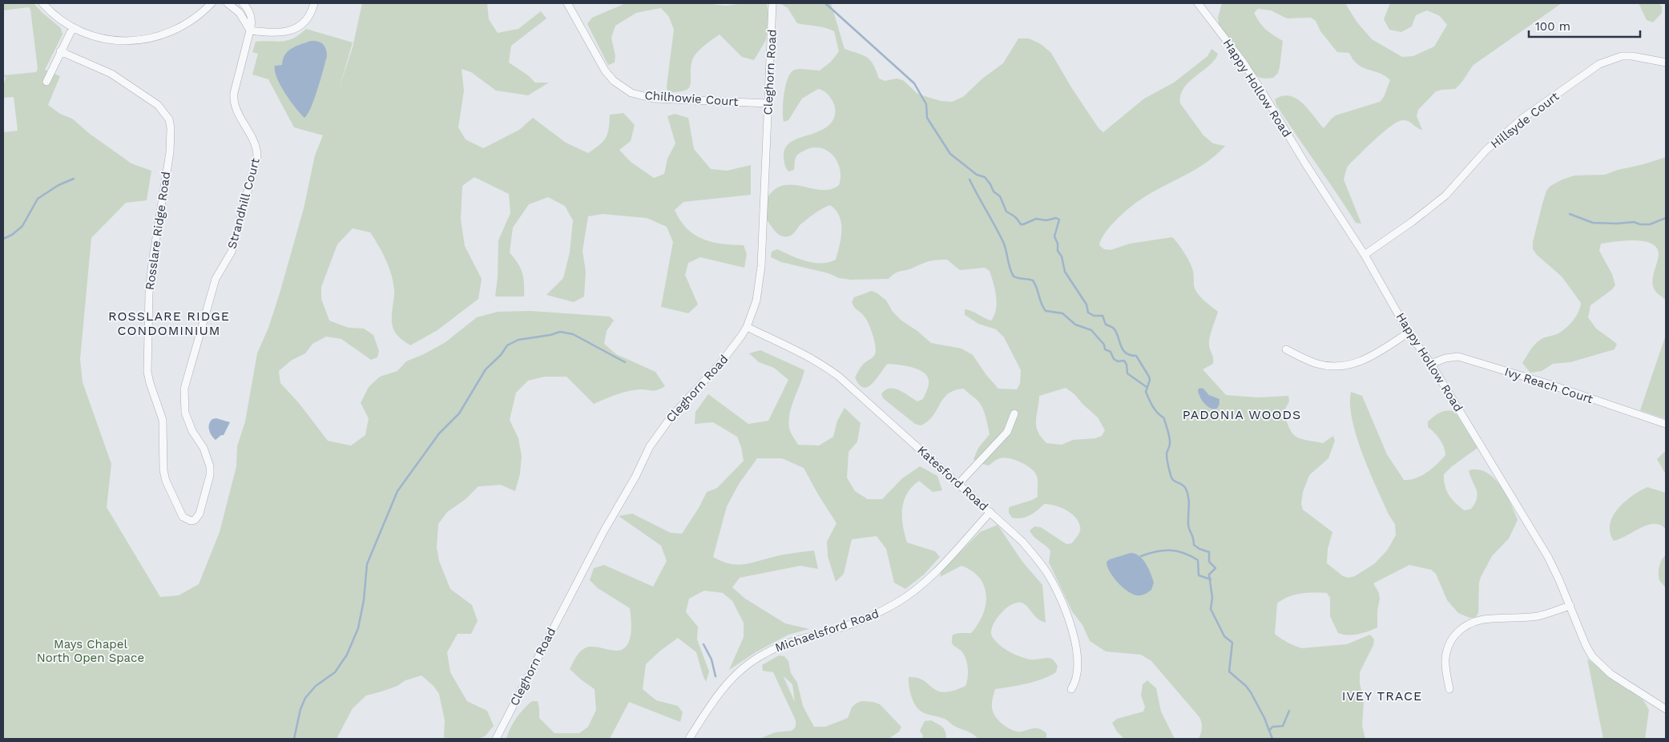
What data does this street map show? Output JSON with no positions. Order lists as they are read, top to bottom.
{
  "streets": {
    "street": [
      "Cleghorn Road",
      "Happy Hollow Road",
      "Chilhowie Court",
      "Hillsyde Court",
      "Strandhill Court",
      "Rosslare Ridge Road",
      "Ivy Reach Court",
      "Katesford Road",
      "Michaelsford Road"
    ]
  },
  "crossings": [
    ["Cleghorn Road", "Chilhowie Court"],
    ["Cleghorn Road", "Katesford Road"],
    ["Happy Hollow Road", "Hillsyde Court"],
    ["Happy Hollow Road", "Ivy Reach Court"],
    ["Strandhill Court", "Rosslare Ridge Road"],
    ["Katesford Road", "Michaelsford Road"]
  ],
  "districts": ["ROSSLARE RIDGE CONDOMINIUM", "PADONIA WOODS", "IVEY TRACE"],
  "parks": ["Mays Chapel North Open Space"],
  "scale_bar": "100 m"
}
